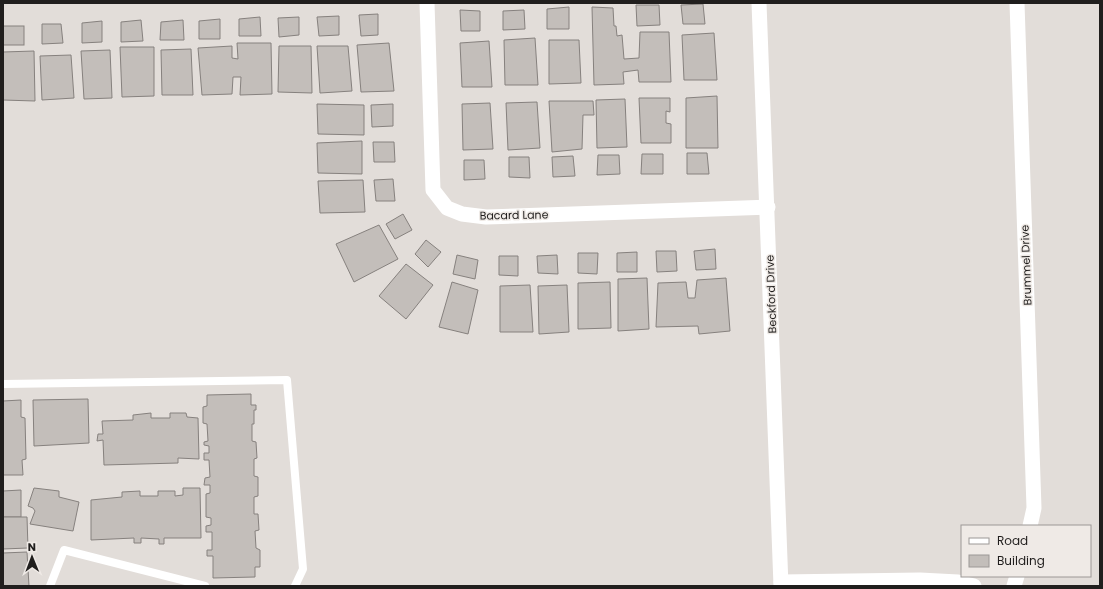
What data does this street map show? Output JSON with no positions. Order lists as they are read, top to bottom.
{
  "streets": {
    "street": ["Bacard Lane", "Brummel Drive", "Beckford Drive"]
  },
  "crossings": [
    ["Bacard Lane", "Beckford Drive"]
  ],
  "legend": ["Road", "Building"],
  "north": "top"
}
